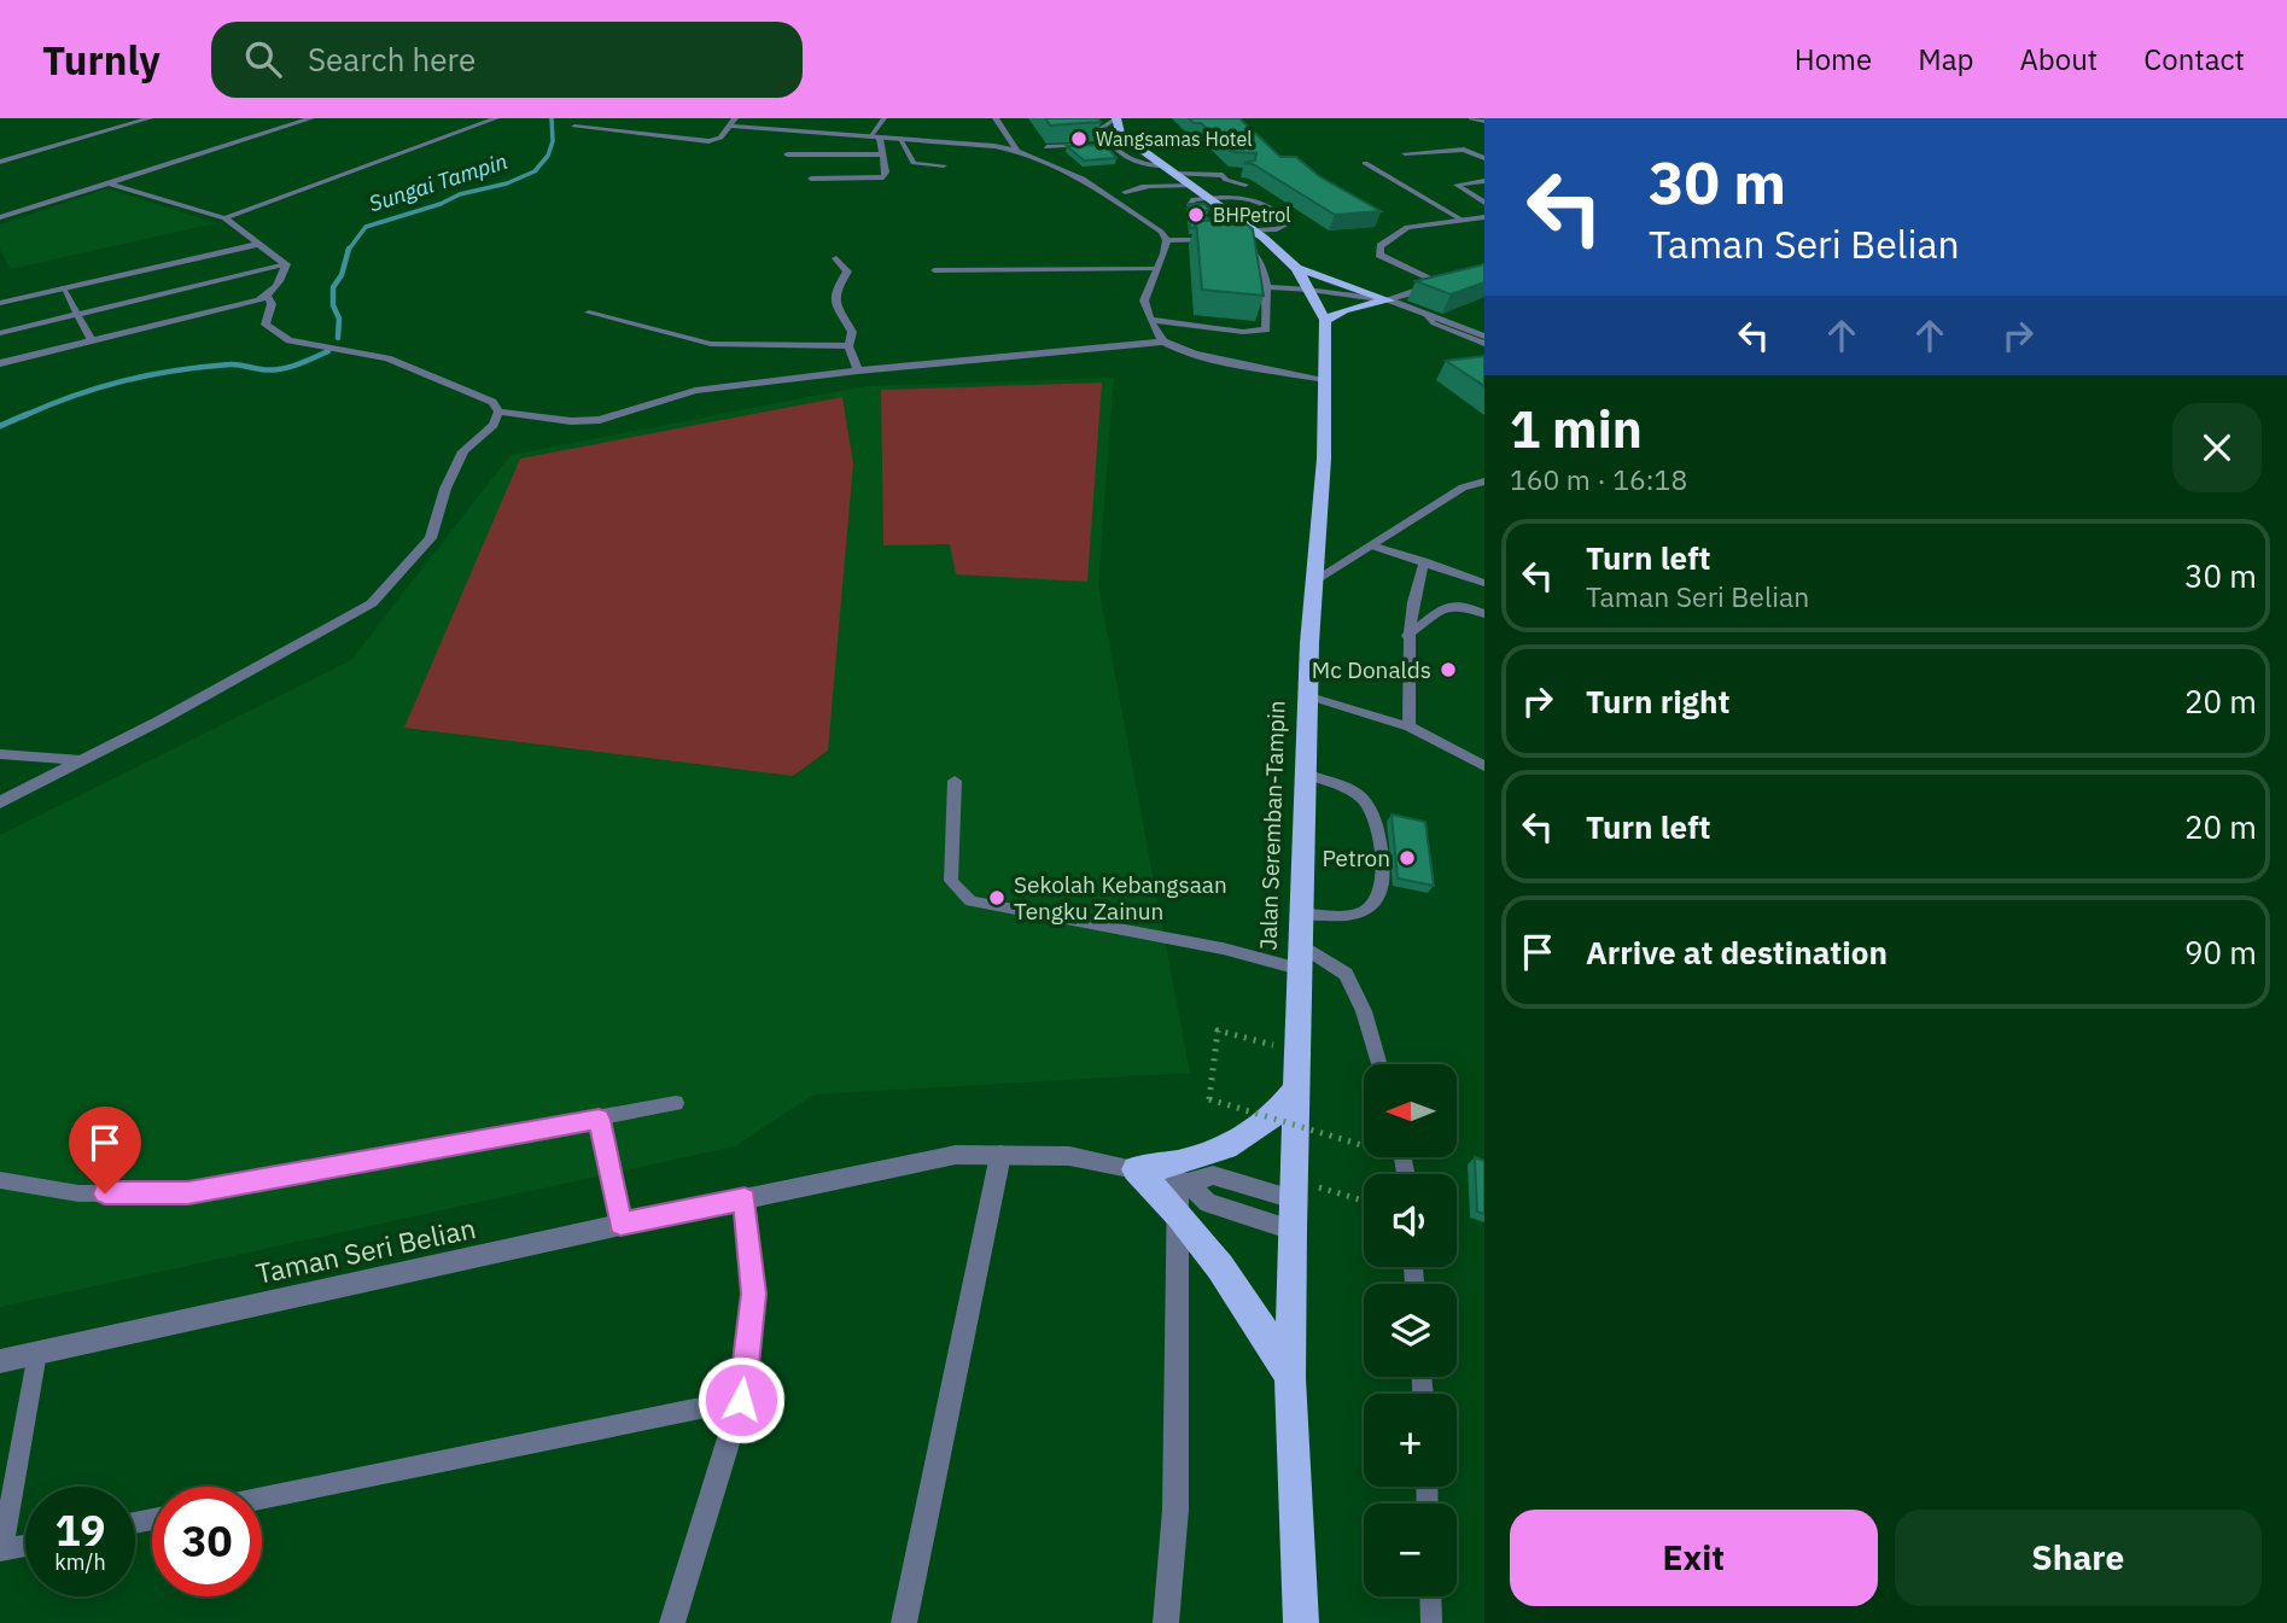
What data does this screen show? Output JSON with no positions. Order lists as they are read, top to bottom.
{
  "streets": {
    "highway": ["Jalan Seremban-Tampin"],
    "street": ["Taman Seri Belian"]
  },
  "crossings": [
    ["Jalan Seremban-Tampin", "Taman Seri Belian"]
  ],
  "water": ["Sungai Tampin"],
  "places": [
    "Wangsamas Hotel",
    "BHPetrol",
    "Mc Donalds",
    "Petron",
    "Sekolah Kebangsaan Tengku Zainun"
  ],
  "north": "left",
  "page": {
    "header": "Turnly",
    "search": "Search here",
    "nav": [
      "Home",
      "Map",
      "About",
      "Contact"
    ],
    "turn": ["30 m", "Taman Seri Belian"],
    "heading": ["1 min", "160 m · 16:18"],
    "list": [
      {
        "name": "Turn left",
        "note": "Taman Seri Belian",
        "value": "30 m"
      },
      {
        "name": "Turn right",
        "value": "20 m"
      },
      {
        "name": "Turn left",
        "value": "20 m"
      },
      {
        "name": "Arrive at destination",
        "value": "90 m"
      }
    ],
    "map_buttons": ["+", "−"],
    "speed": "19 km/h",
    "limit": "30",
    "buttons": ["Exit", "Share"]
  }
}
